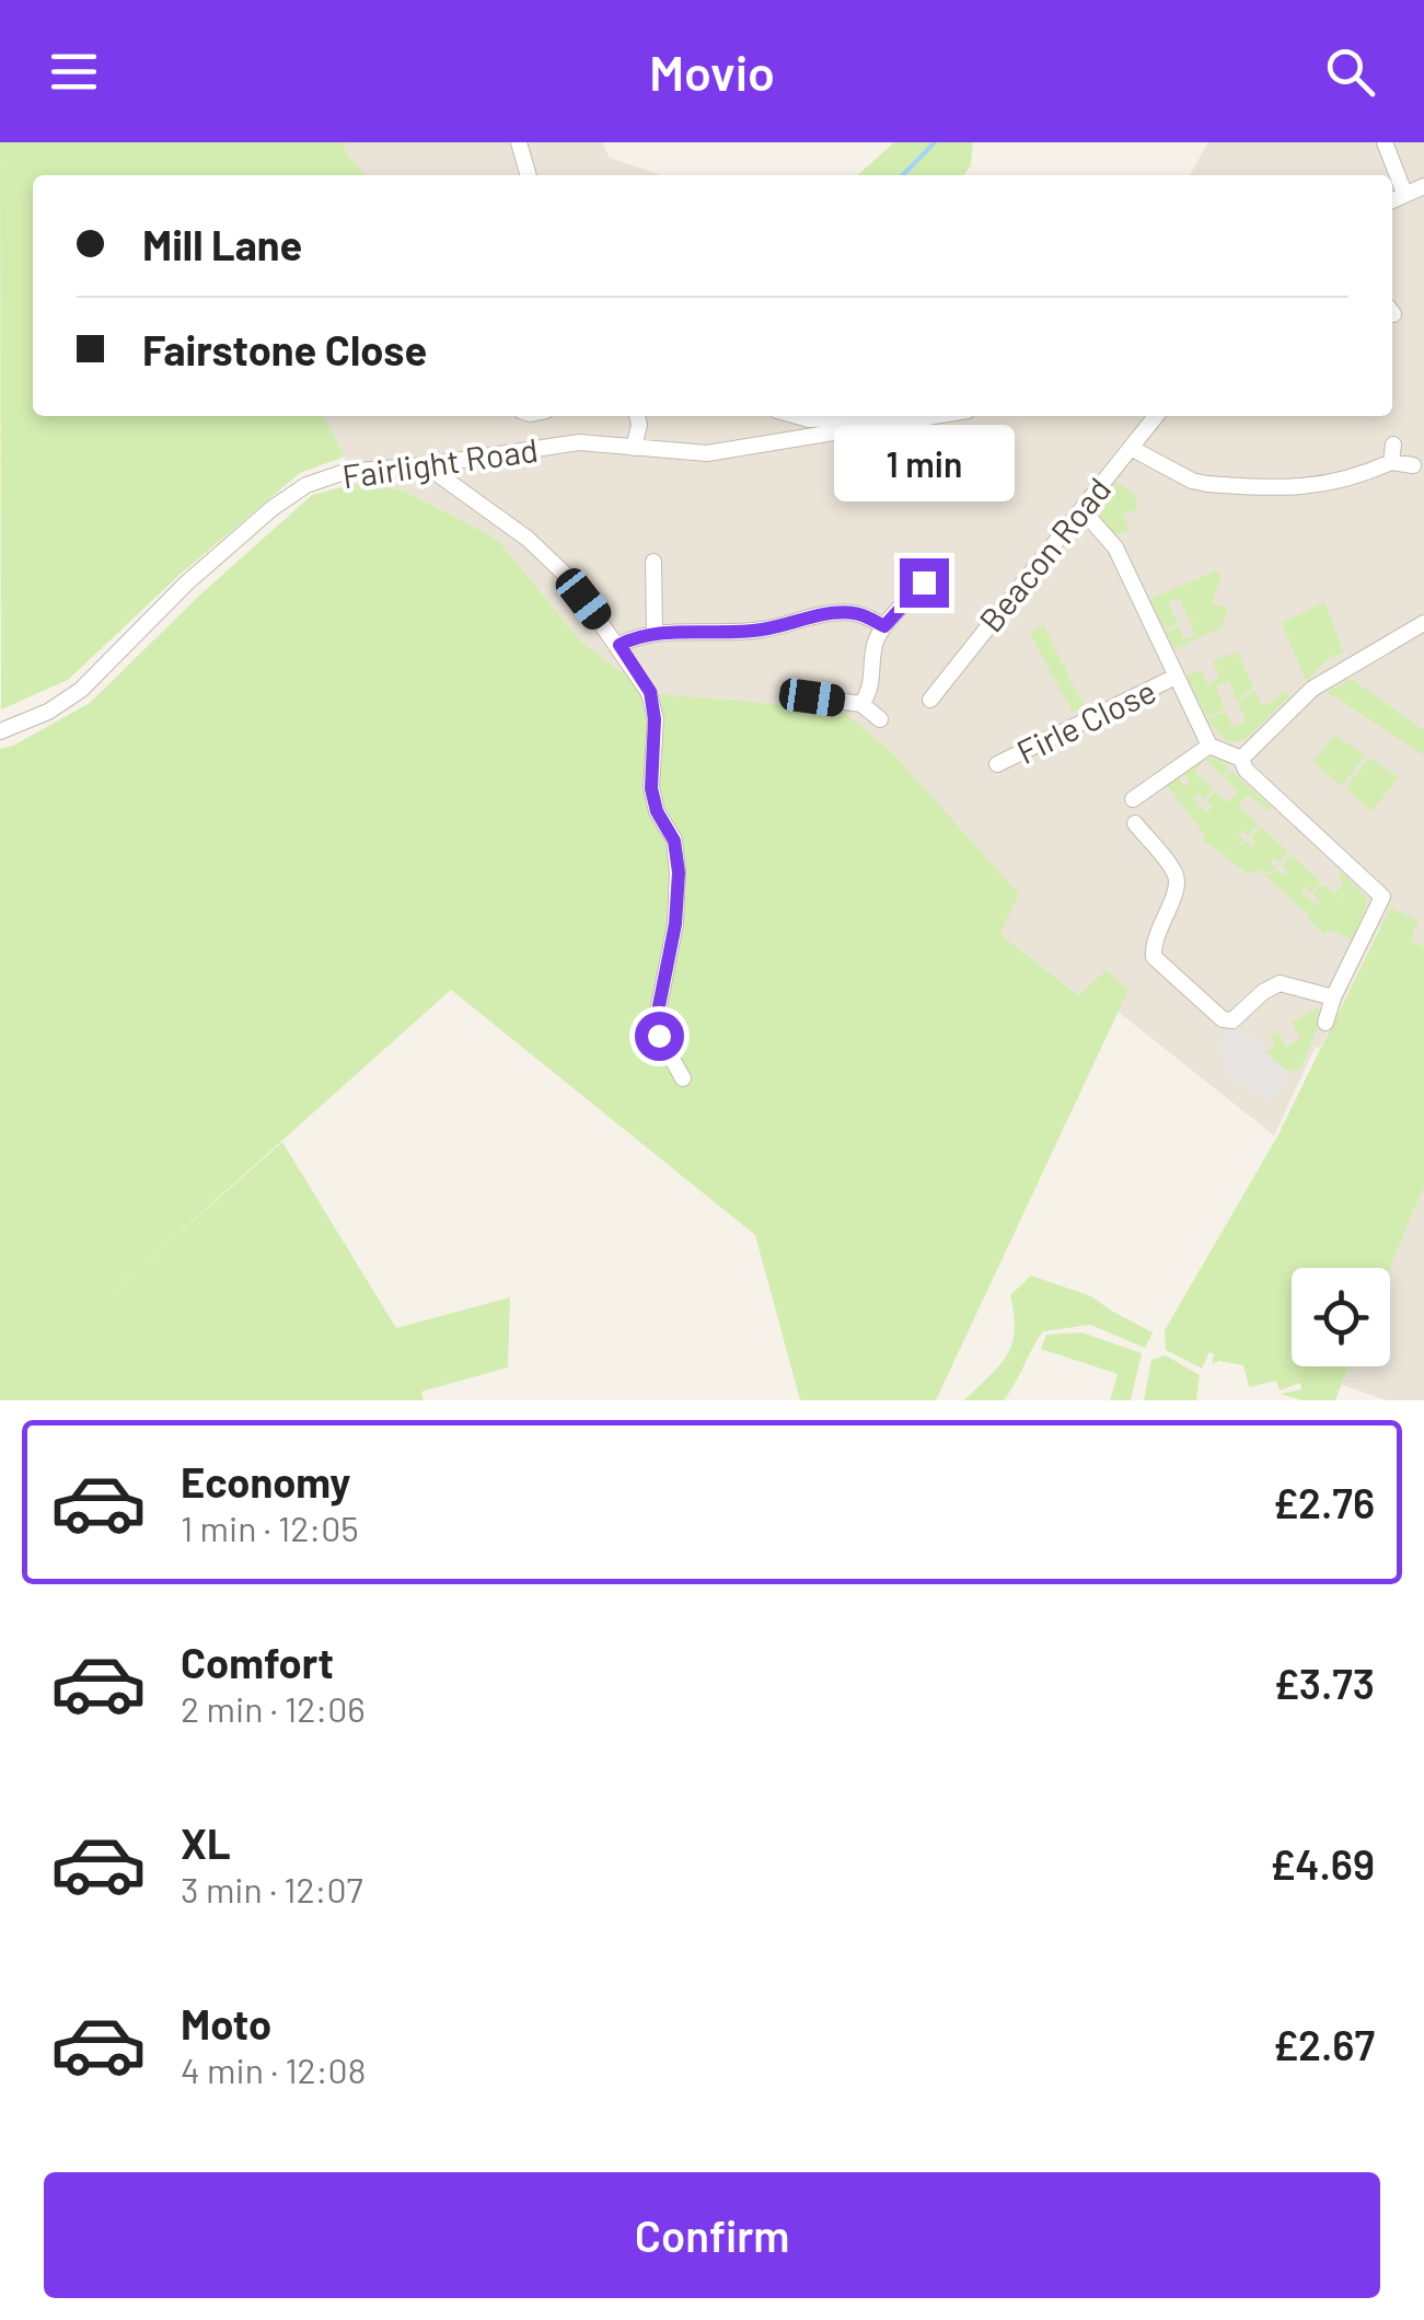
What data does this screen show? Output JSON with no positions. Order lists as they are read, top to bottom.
{
  "streets": {
    "street": ["Fairlight Road", "Beacon Road", "Firle Close"]
  },
  "page": {
    "header": "Movio",
    "banner": ["Mill Lane", "Fairstone Close"],
    "bubble": "1 min",
    "list": [
      {
        "name": "Economy",
        "note": "1 min · 12:05",
        "value": "£2.76"
      },
      {
        "name": "Comfort",
        "note": "2 min · 12:06",
        "value": "£3.73"
      },
      {
        "name": "XL",
        "note": "3 min · 12:07",
        "value": "£4.69"
      },
      {
        "name": "Moto",
        "note": "4 min · 12:08",
        "value": "£2.67"
      }
    ],
    "buttons": "Confirm"
  }
}
